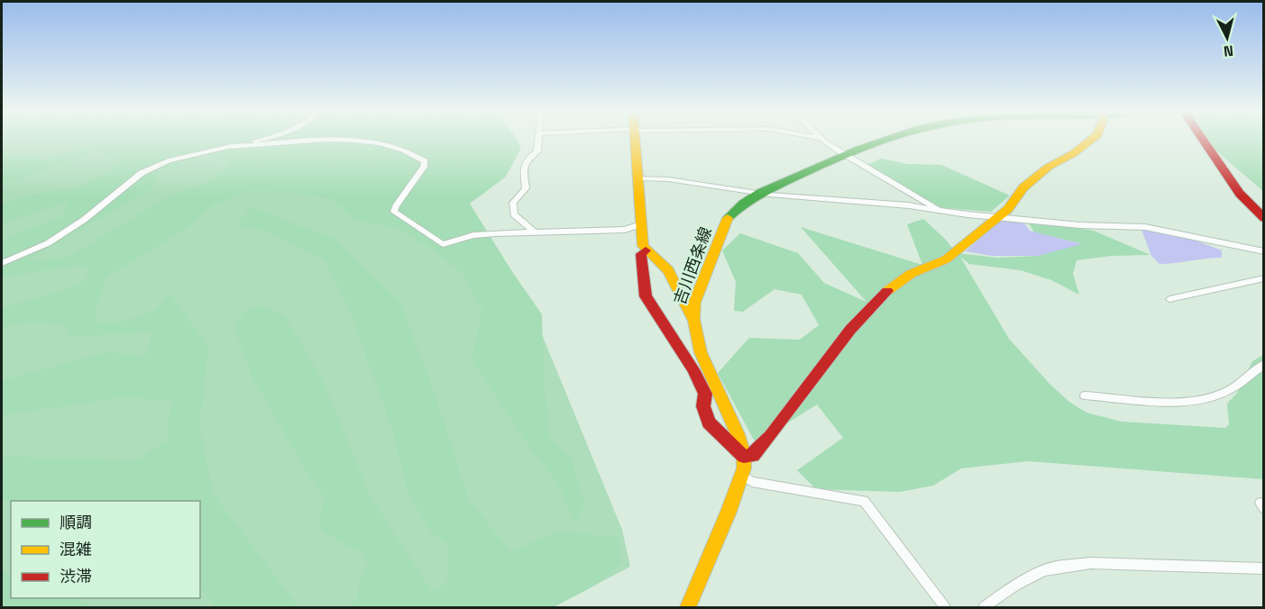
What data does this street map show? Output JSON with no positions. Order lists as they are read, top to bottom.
{
  "streets": {
    "street": ["吉川西条線"]
  },
  "legend": ["順調", "混雑", "渋滞"],
  "north": "bottom"
}
